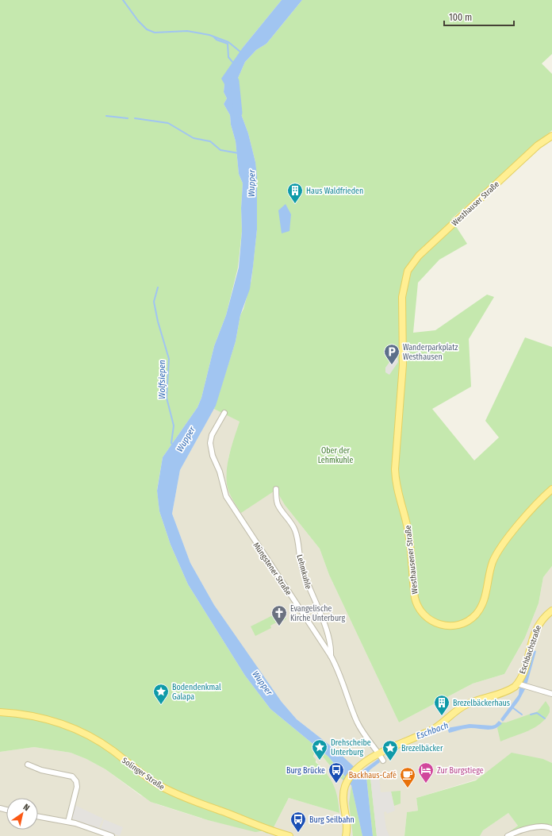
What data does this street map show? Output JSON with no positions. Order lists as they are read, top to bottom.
{
  "streets": {
    "main road": [
      "Westhauser Straße",
      "Westhausener Straße",
      "Eschbachstraße",
      "Solinger Straße"
    ],
    "street": ["Müngstener Straße", "Lehmkuhle"]
  },
  "crossings": [
    ["Westhauser Straße", "Westhausener Straße"],
    ["Müngstener Straße", "Lehmkuhle"],
    ["Müngstener Straße", "Eschbachstraße"]
  ],
  "water": ["Wupper", "Wolfsiepen", "Eschbach"],
  "parks": ["Ober der Lehmkuhle"],
  "places": {
    "building": ["Haus Waldfrieden", "Brezelbäckerhaus"],
    "parking": ["Wanderparkplatz Westhausen"],
    "church": ["Evangelische Kirche Unterburg"],
    "place": ["Bodendenkmal Galapa", "Drehscheibe Unterburg", "Brezelbäcker"],
    "bus stop": ["Burg Brücke", "Burg Seilbahn"],
    "hotel": ["Zur Burgstiege"],
    "cafe": ["Backhaus-Café"]
  },
  "scale_bar": "100 m",
  "north": "top right"
}
